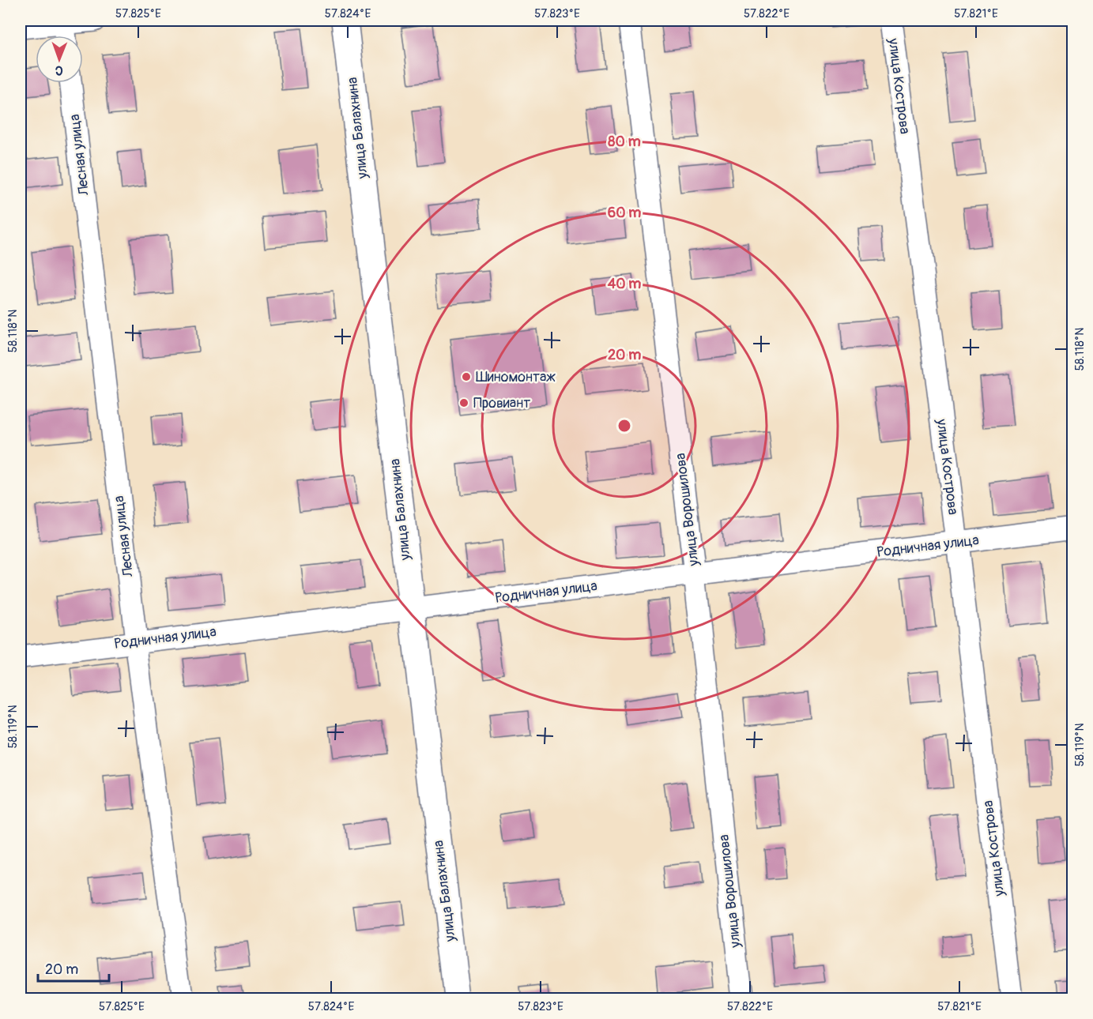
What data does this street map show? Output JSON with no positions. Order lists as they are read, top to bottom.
{
  "streets": {
    "street": [
      "улица Кострова",
      "улица Балахнина",
      "Лесная улица",
      "улица Ворошилова",
      "Родничная улица"
    ]
  },
  "crossings": [
    ["улица Кострова", "Родничная улица"],
    ["улица Балахнина", "Родничная улица"],
    ["Лесная улица", "Родничная улица"],
    ["улица Ворошилова", "Родничная улица"]
  ],
  "places": ["Шиномонтаж", "Провиант"],
  "scale_bar": "20 m",
  "north": "bottom",
  "coordinates": [
    "57.825°E",
    "57.824°E",
    "57.823°E",
    "57.822°E",
    "57.821°E",
    "58.118°N",
    "58.119°N"
  ],
  "rings": [
    "80 m",
    "60 m",
    "40 m",
    "20 m"
  ]
}
